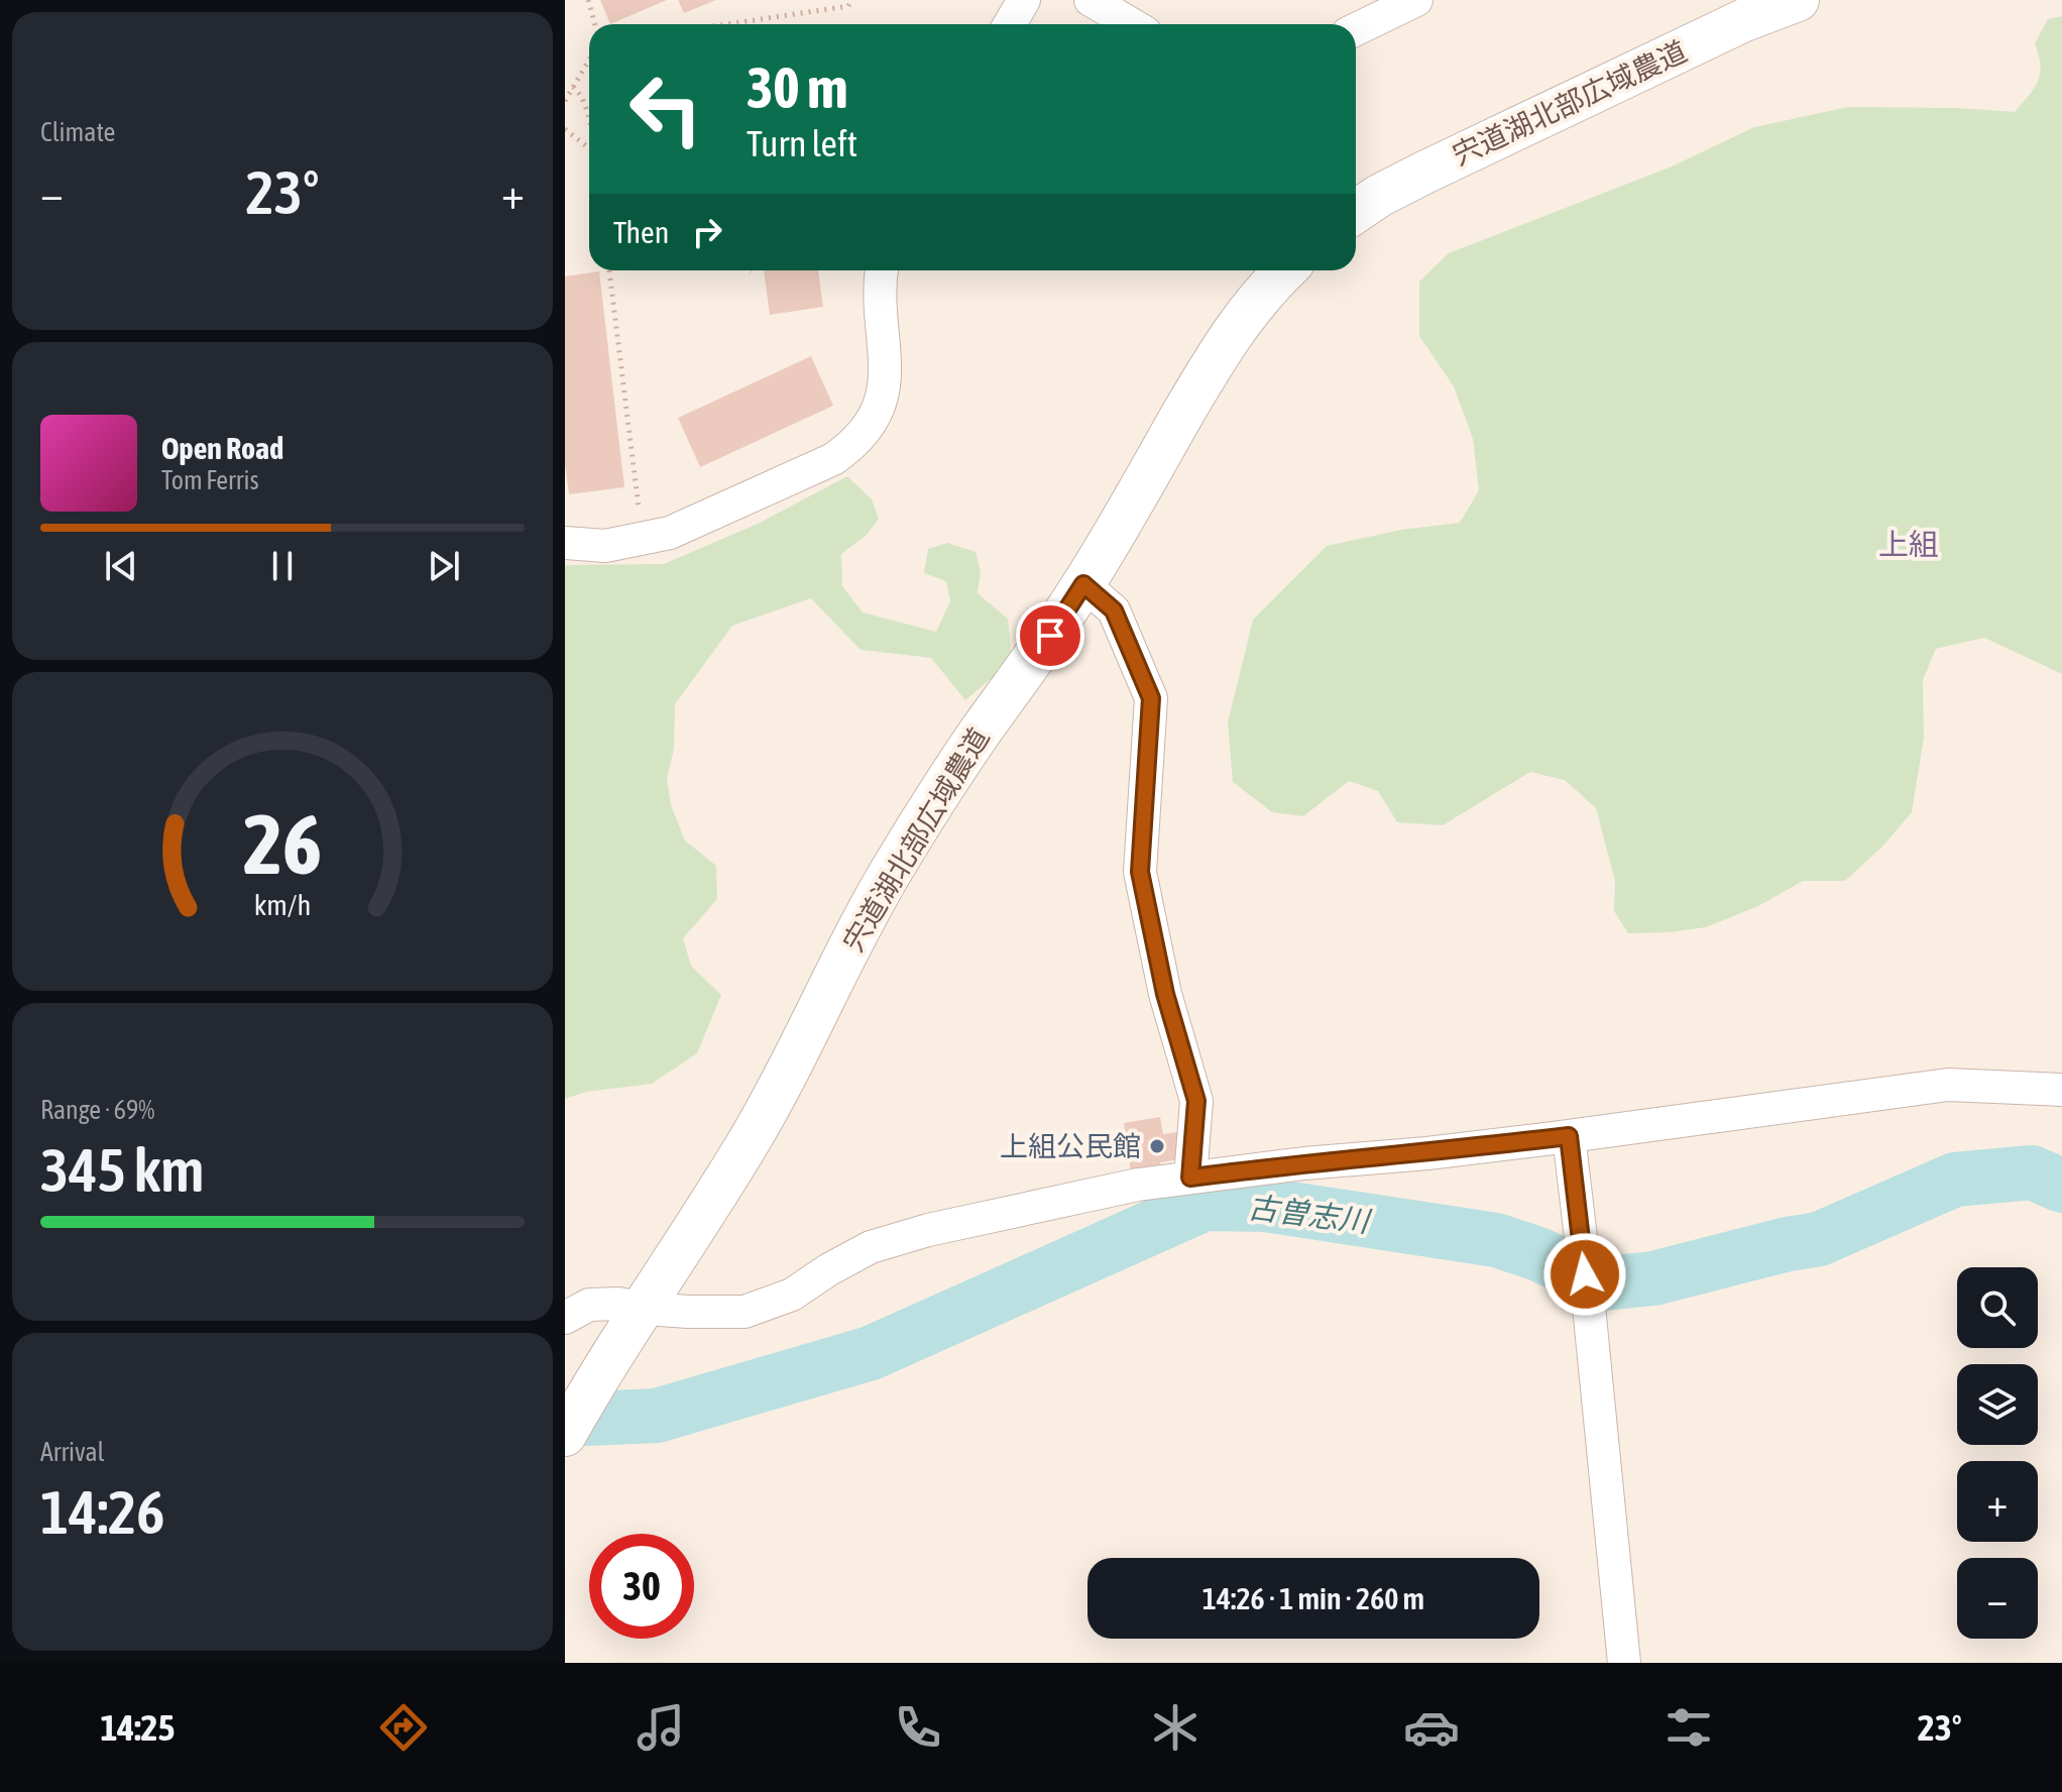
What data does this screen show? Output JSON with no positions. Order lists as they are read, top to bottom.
{
  "streets": {
    "street": ["宍道湖北部広域農道"]
  },
  "districts": ["上組"],
  "water": ["古曽志川"],
  "places": ["上組公民館"],
  "page": {
    "tile": [
      "Climate",
      ["Range · 69%", "345 km"],
      ["Arrival", "14:26"]
    ],
    "turn": ["30 m", "Turn left"],
    "heat": ["−", "23°", "+"],
    "then": "Then",
    "song": ["Open Road", "Tom Ferris"],
    "map_buttons": ["+", "−"],
    "limit": "30",
    "trip": "14:26 · 1 min · 260 m",
    "tabs": ["14:25", "23°"],
    "gauge": ["26", "km/h"]
  }
}
